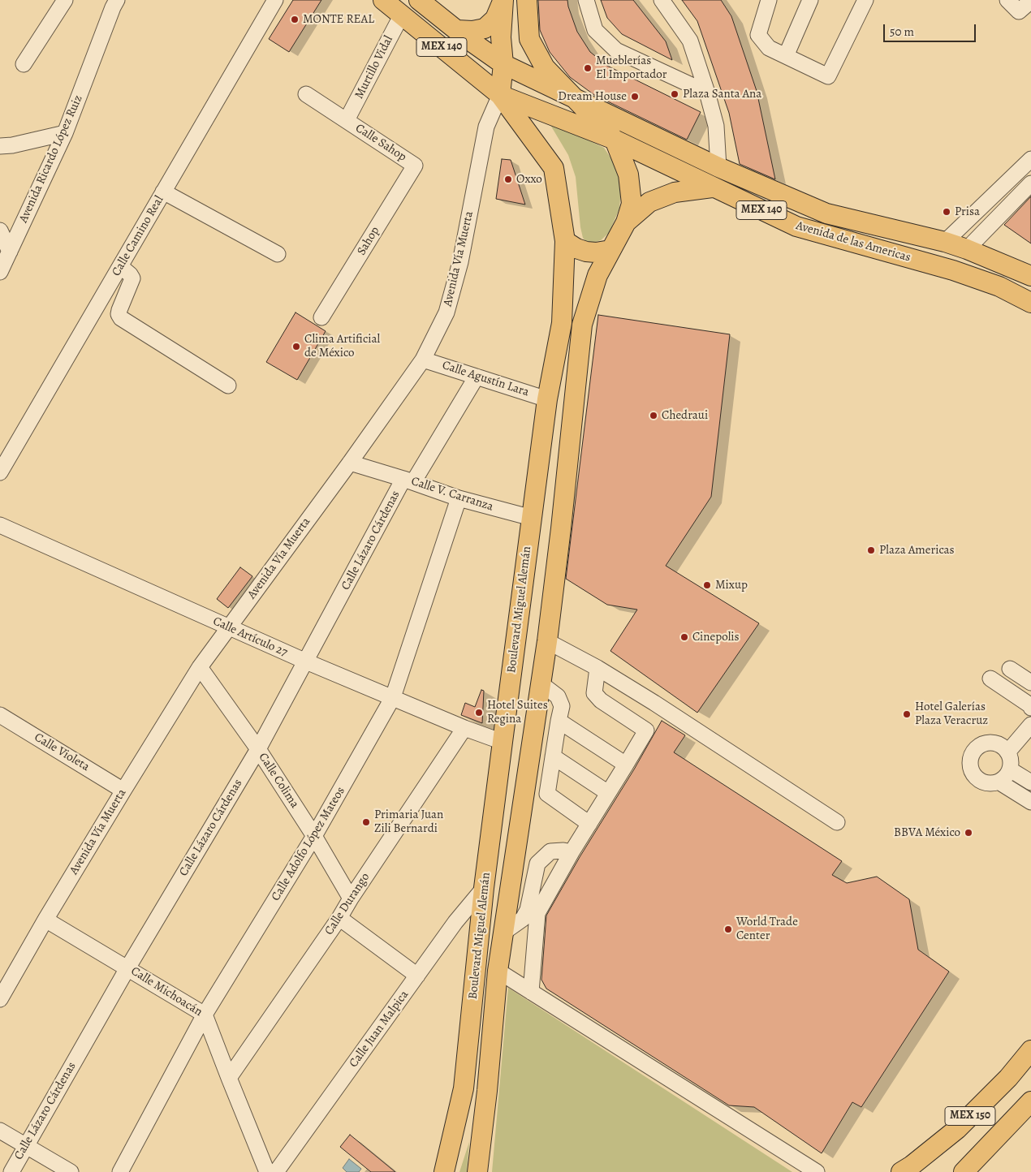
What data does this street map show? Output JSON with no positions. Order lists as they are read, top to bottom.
{
  "streets": {
    "main road": [
      "MEX 140",
      "Avenida de las Americas",
      "Boulevard Miguel Alemán",
      "MEX 150"
    ],
    "street": [
      "Murtillo Vidal",
      "Calle Sahop",
      "Avenida Ricardo López Ruiz",
      "Calle Camino Real",
      "Sahop",
      "Avenida Vía Muerta",
      "Calle Agustín Lara",
      "Calle V. Carranza",
      "Calle Lázaro Cárdenas",
      "Calle Artículo 27",
      "Calle Violeta",
      "Calle Colima",
      "Calle Adolfo López Mateos",
      "Calle Durango",
      "Calle Michoacán",
      "Calle Juan Malpica"
    ]
  },
  "crossings": [
    ["MEX 140", "Murtillo Vidal"],
    ["MEX 140", "Avenida de las Americas"],
    ["MEX 140", "Avenida Vía Muerta"],
    ["MEX 140", "Boulevard Miguel Alemán"],
    ["Murtillo Vidal", "Calle Sahop"],
    ["Calle Sahop", "Sahop"],
    ["Avenida de las Americas", "Avenida Vía Muerta"],
    ["Avenida de las Americas", "Boulevard Miguel Alemán"],
    ["Avenida Vía Muerta", "Calle Agustín Lara"],
    ["Avenida Vía Muerta", "Calle V. Carranza"],
    ["Avenida Vía Muerta", "Boulevard Miguel Alemán"],
    ["Avenida Vía Muerta", "Calle Artículo 27"],
    ["Avenida Vía Muerta", "Calle Violeta"],
    ["Avenida Vía Muerta", "Calle Colima"],
    ["Avenida Vía Muerta", "Calle Michoacán"],
    ["Calle Agustín Lara", "Calle Lázaro Cárdenas"],
    ["Calle Agustín Lara", "Boulevard Miguel Alemán"],
    ["Calle V. Carranza", "Calle Lázaro Cárdenas"],
    ["Calle V. Carranza", "Boulevard Miguel Alemán"],
    ["Calle V. Carranza", "Calle Adolfo López Mateos"],
    ["Calle Lázaro Cárdenas", "Calle Artículo 27"],
    ["Calle Lázaro Cárdenas", "Calle Colima"],
    ["Calle Lázaro Cárdenas", "Calle Michoacán"],
    ["Boulevard Miguel Alemán", "Calle Artículo 27"],
    ["Boulevard Miguel Alemán", "Calle Juan Malpica"],
    ["Calle Artículo 27", "Calle Adolfo López Mateos"],
    ["Calle Artículo 27", "Calle Durango"],
    ["Calle Colima", "Calle Adolfo López Mateos"],
    ["Calle Colima", "Calle Durango"],
    ["Calle Adolfo López Mateos", "Calle Michoacán"],
    ["Calle Durango", "Calle Michoacán"]
  ],
  "places": [
    "MONTE REAL",
    "Mueblerías El Importador",
    "Plaza Santa Ana",
    "Dream House",
    "Oxxo",
    "Prisa",
    "Clima Artificial de México",
    "Chedraui",
    "Plaza Americas",
    "Mixup",
    "Cinepolis",
    "Hotel Suites Regina",
    "Hotel Galerías Plaza Veracruz",
    "Primaria Juan Zili Bernardi",
    "BBVA México",
    "World Trade Center"
  ],
  "scale_bar": "50 m"
}
